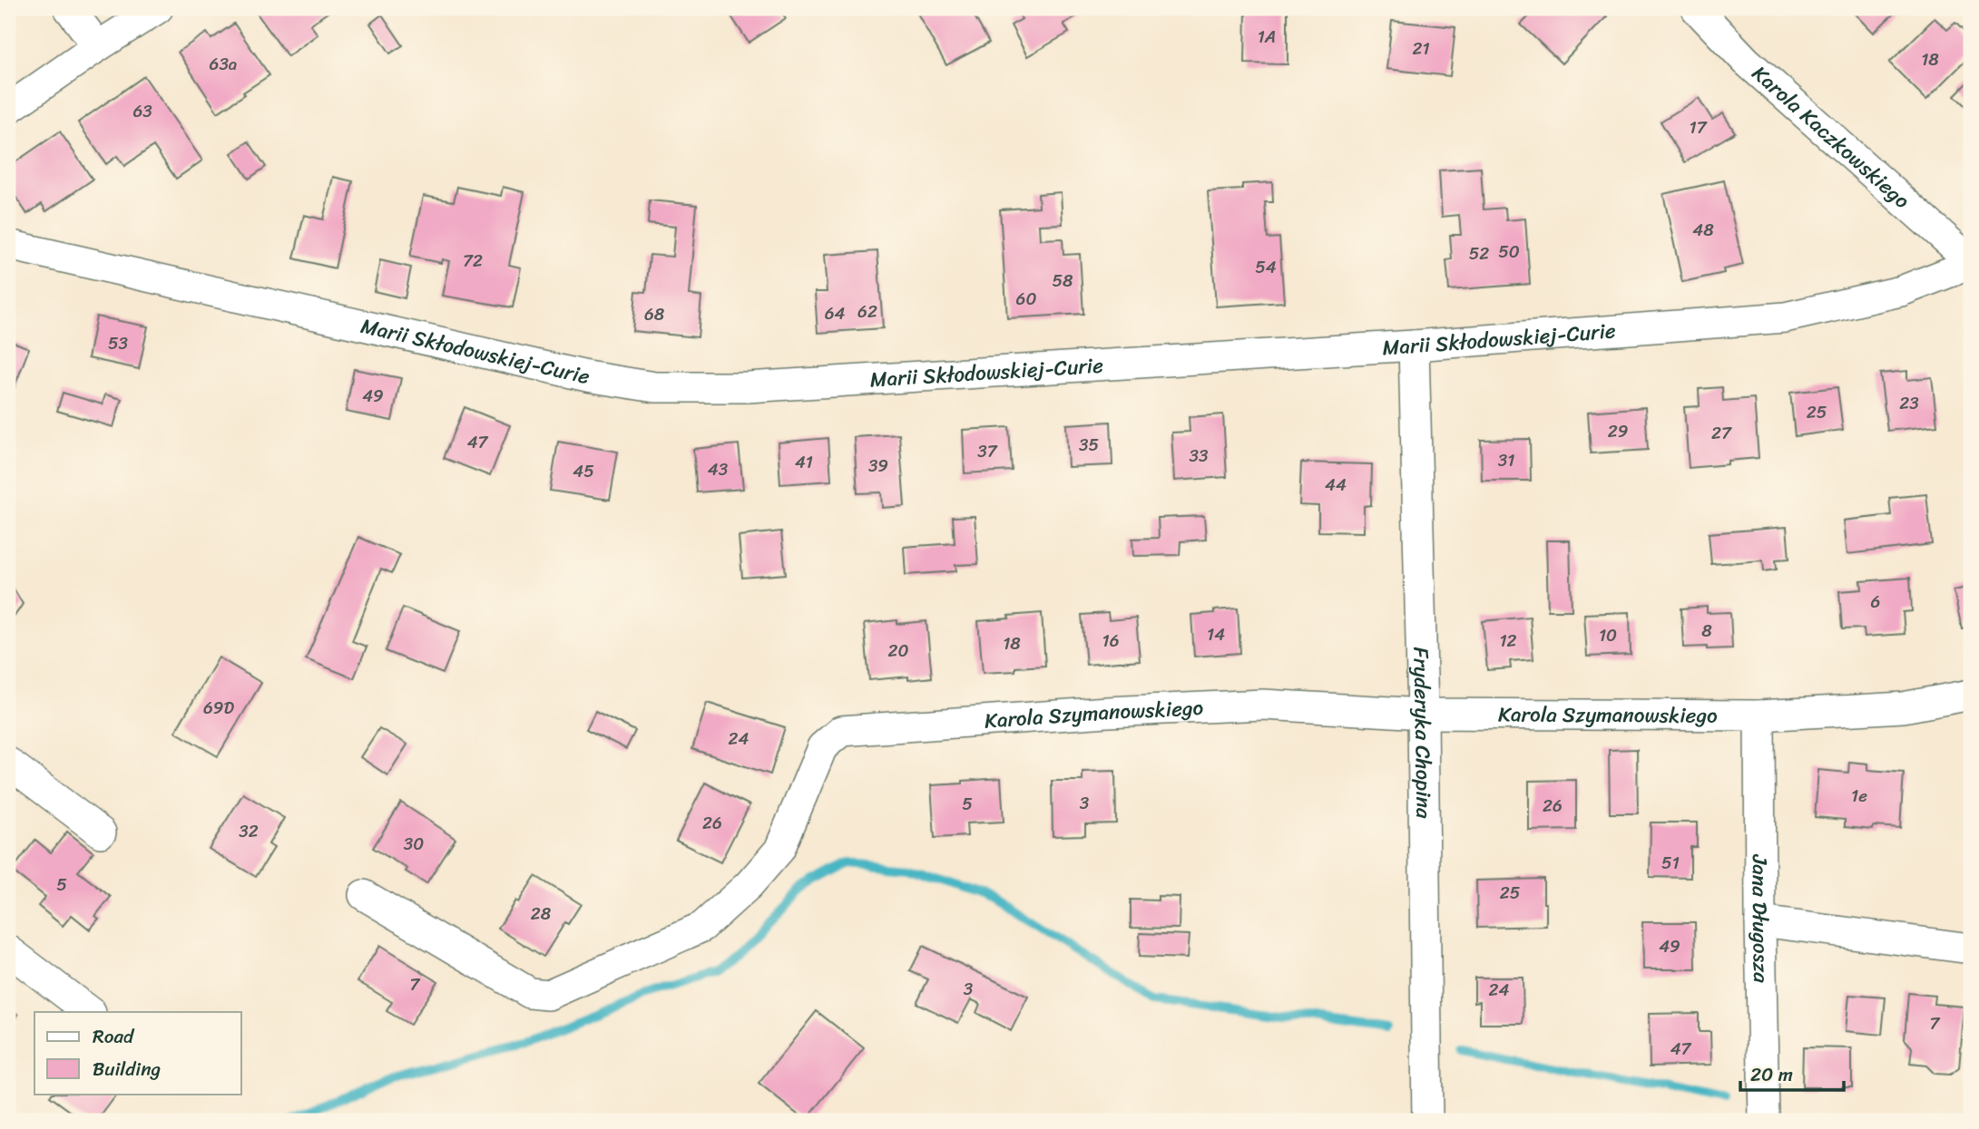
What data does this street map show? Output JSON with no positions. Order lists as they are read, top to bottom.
{
  "streets": {
    "street": [
      "Karola Kaczkowskiego",
      "Marii Skłodowskiej-Curie",
      "Karola Szymanowskiego",
      "Fryderyka Chopina",
      "Jana Długosza"
    ]
  },
  "crossings": [
    ["Karola Kaczkowskiego", "Marii Skłodowskiej-Curie"],
    ["Marii Skłodowskiej-Curie", "Fryderyka Chopina"],
    ["Karola Szymanowskiego", "Fryderyka Chopina"],
    ["Karola Szymanowskiego", "Jana Długosza"]
  ],
  "house_numbers": [
    "1A",
    "21",
    "18",
    "63a",
    "63",
    "17",
    "48",
    "50",
    "52",
    "72",
    "54",
    "58",
    "60",
    "62",
    "64",
    "68",
    "53",
    "49",
    "23",
    "25",
    "29",
    "27",
    "47",
    "35",
    "37",
    "33",
    "31",
    "41",
    "39",
    "43",
    "45",
    "44",
    "6",
    "8",
    "14",
    "10",
    "16",
    "12",
    "18",
    "20",
    "69D",
    "24",
    "1e",
    "3",
    "5",
    "26",
    "26",
    "32",
    "30",
    "51",
    "5",
    "25",
    "28",
    "49",
    "7",
    "3",
    "24",
    "7",
    "47"
  ],
  "legend": ["Road", "Building"],
  "scale_bar": "20 m"
}
